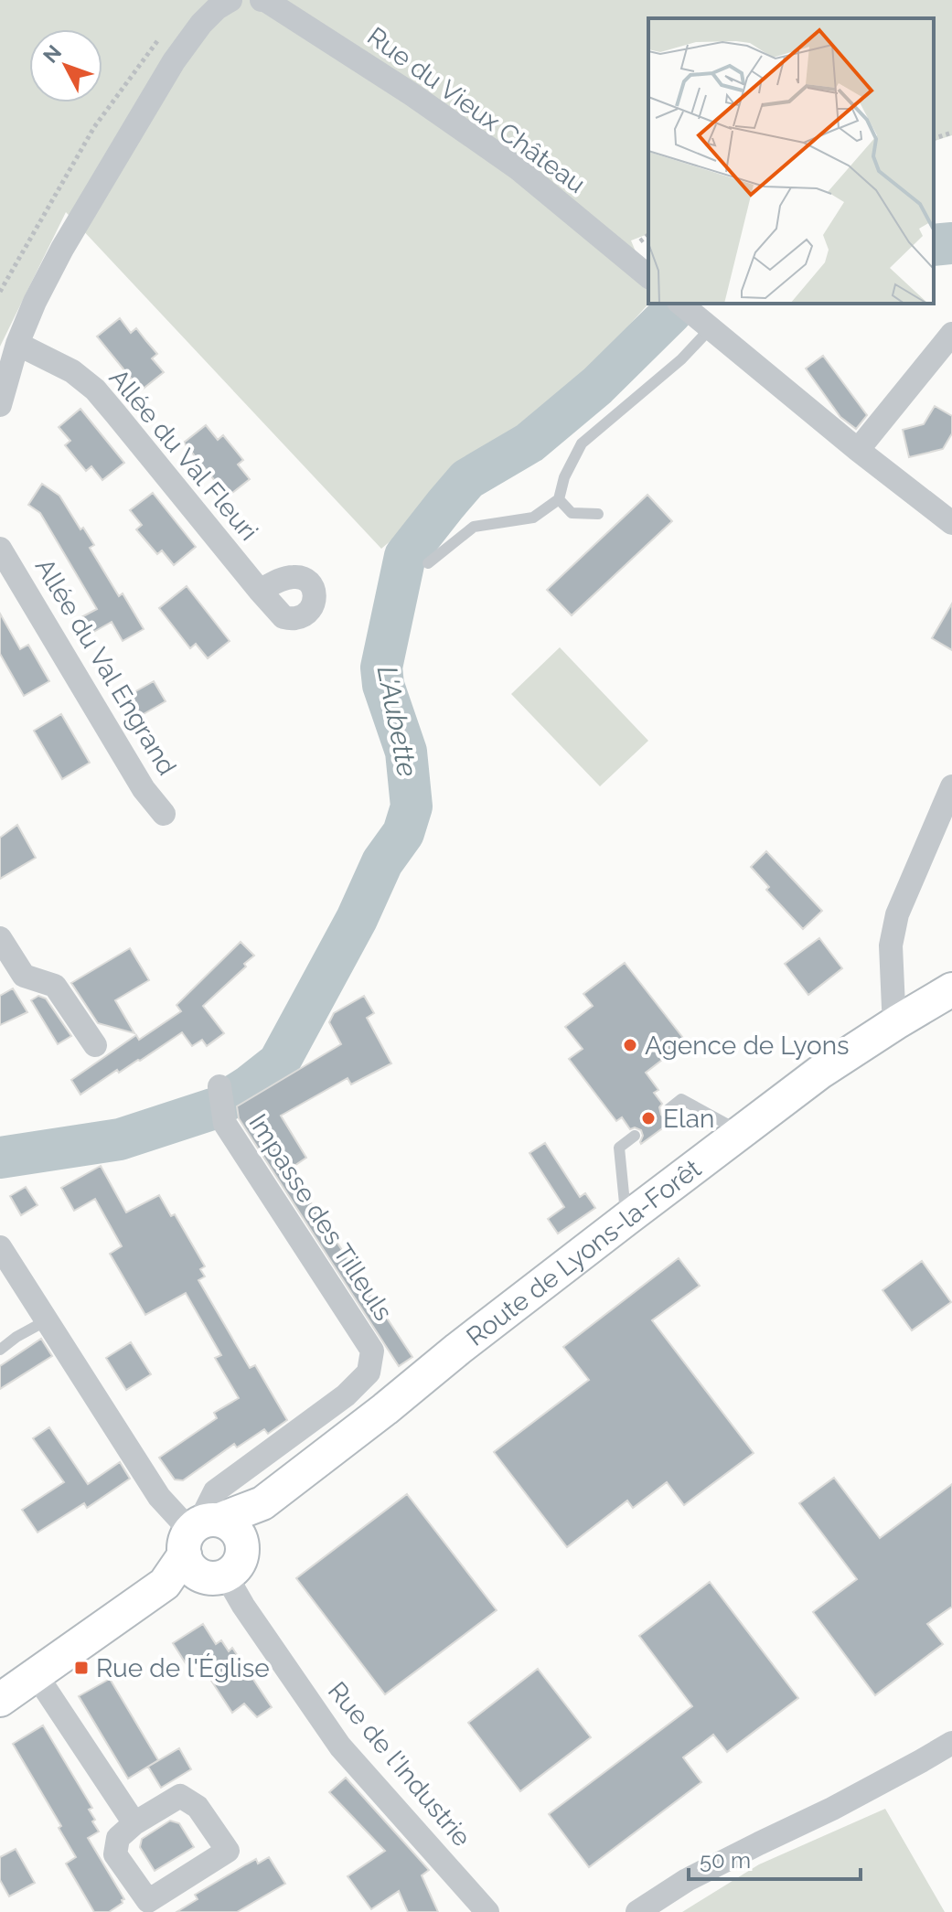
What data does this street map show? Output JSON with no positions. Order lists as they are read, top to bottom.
{
  "streets": {
    "main road": ["Route de Lyons-la-Forêt"],
    "street": [
      "Rue du Vieux Château",
      "Allée du Val Fleuri",
      "Allée du Val Engrand",
      "Impasse des Tilleuls",
      "Rue de l'Industrie"
    ]
  },
  "crossings": [
    ["Impasse des Tilleuls", "Route de Lyons-la-Forêt"],
    ["Impasse des Tilleuls", "Rue de l'Industrie"],
    ["Route de Lyons-la-Forêt", "Rue de l'Industrie"]
  ],
  "water": ["L'Aubette"],
  "places": {
    "other": ["Agence de Lyons", "Elan"],
    "transit": ["Rue de l'Église"]
  },
  "scale_bar": "50 m",
  "north": "top left"
}
